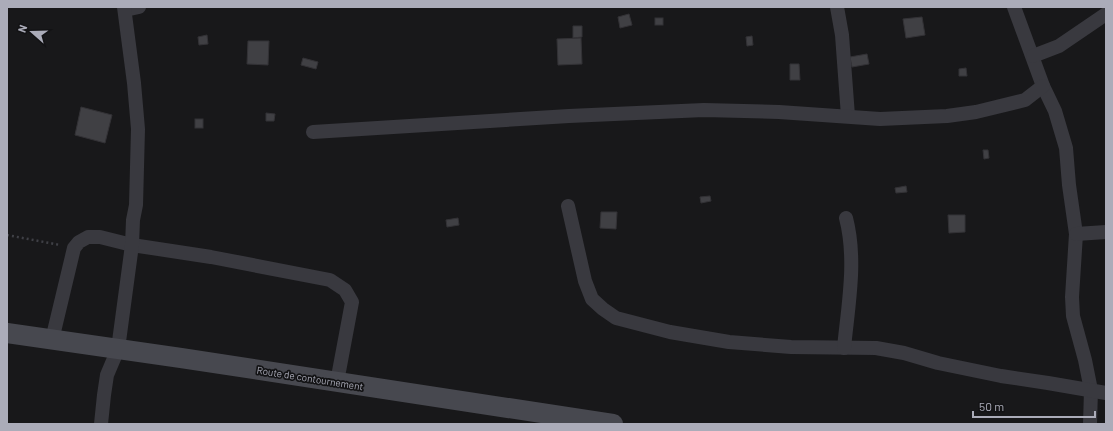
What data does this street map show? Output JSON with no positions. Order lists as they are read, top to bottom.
{
  "streets": {
    "street": ["Route de contournement"]
  },
  "scale_bar": "50 m",
  "north": "left"
}
